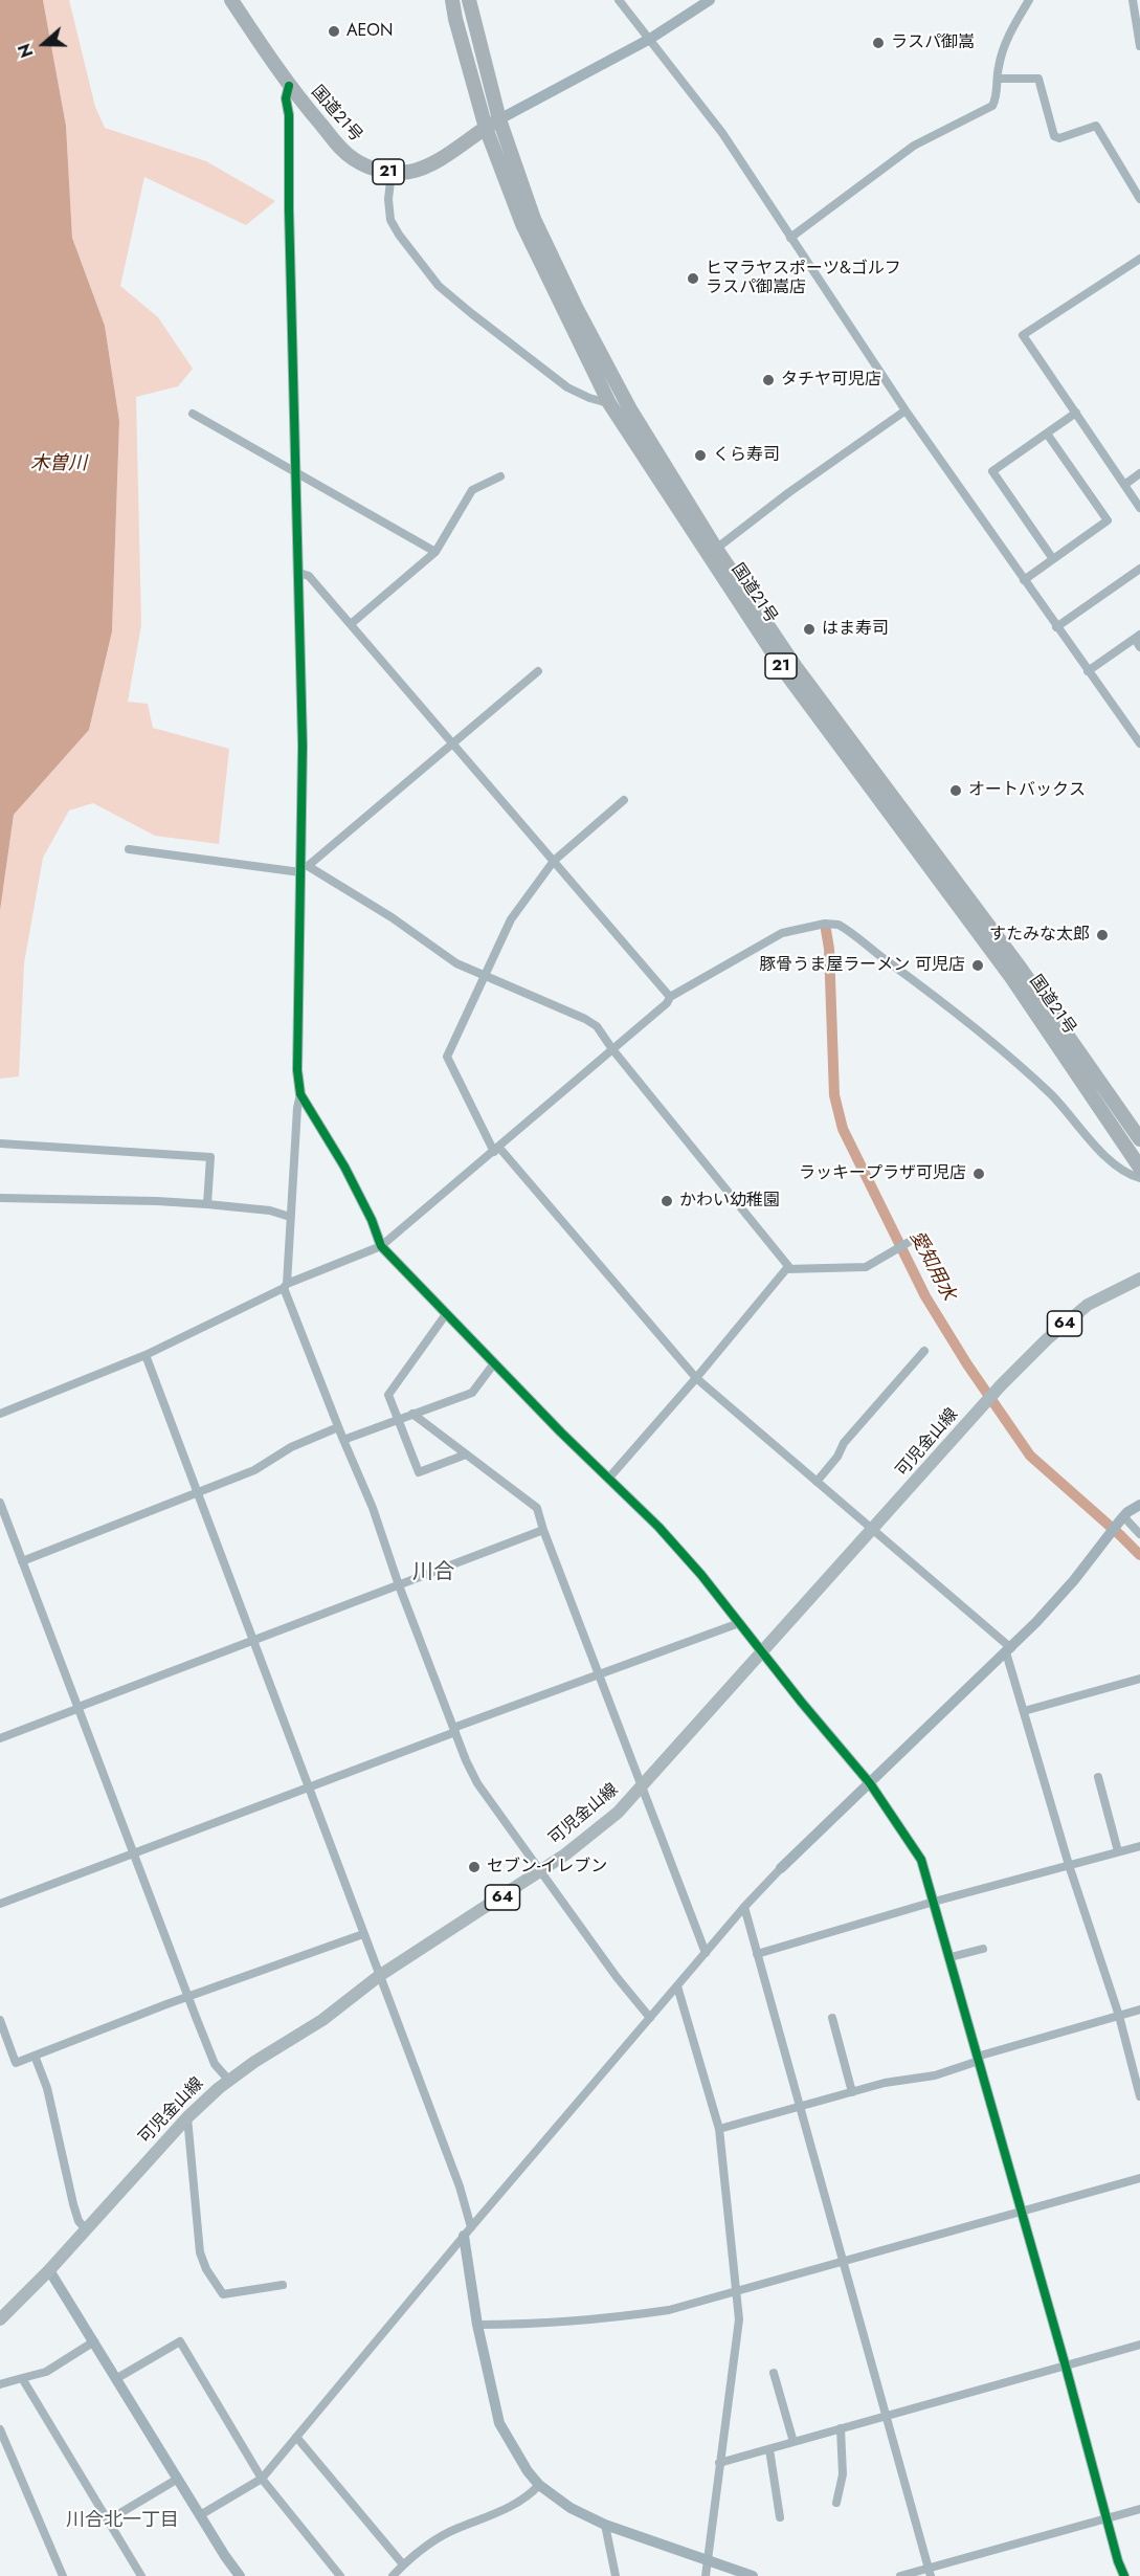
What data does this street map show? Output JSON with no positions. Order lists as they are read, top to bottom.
{
  "streets": {
    "highway": ["国道21号", "21"],
    "main road": ["64", "可児金山線"]
  },
  "crossings": [
    ["国道21号", "21"]
  ],
  "districts": ["川合", "川合北一丁目"],
  "water": ["木曽川", "愛知用水"],
  "places": [
    "AEON",
    "ラスパ御嵩",
    "ヒマラヤスポーツ&ゴルフ ラスパ御嵩店",
    "タチヤ可児店",
    "くら寿司",
    "はま寿司",
    "オートバックス",
    "すたみな太郎",
    "豚骨うま屋ラーメン 可児店",
    "ラッキープラザ可児店",
    "かわい幼稚園",
    "セブン-イレブン"
  ],
  "north": "left"
}
